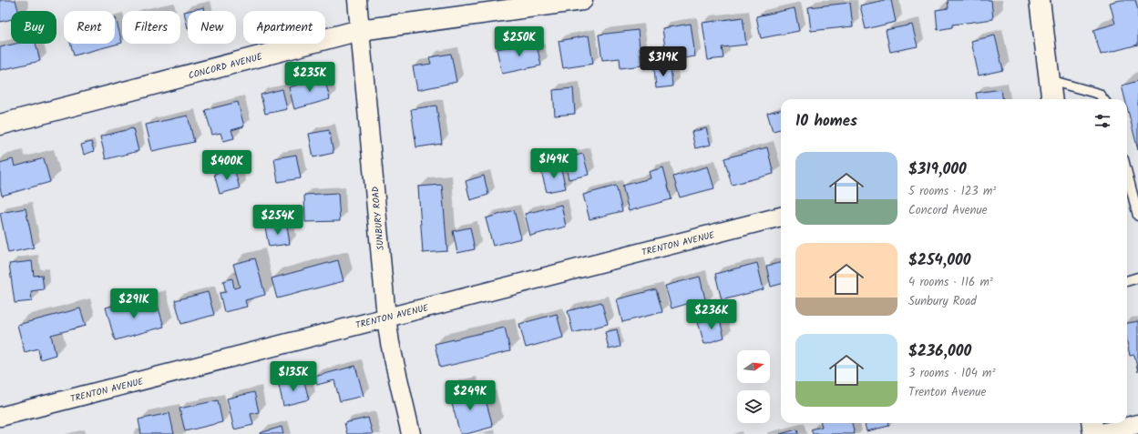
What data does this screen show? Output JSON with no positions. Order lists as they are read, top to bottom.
{
  "streets": {
    "street": ["CONCORD AVENUE", "SUNBURY ROAD", "TRENTON AVENUE"]
  },
  "crossings": [
    ["CONCORD AVENUE", "SUNBURY ROAD"],
    ["SUNBURY ROAD", "TRENTON AVENUE"]
  ],
  "north": "right",
  "page": {
    "chip": [
      "Buy",
      "Rent",
      "Filters",
      "New",
      "Apartment"
    ],
    "price": [
      "$250K",
      "$319K",
      "$235K",
      "$149K",
      "$400K",
      "$254K",
      "$291K",
      "$236K",
      "$135K",
      "$249K"
    ],
    "heading": "10 homes",
    "list": [
      {
        "name": "$319,000",
        "note": "5 rooms · 123 m² · Concord Avenue"
      },
      {
        "name": "$254,000",
        "note": "4 rooms · 116 m² · Sunbury Road"
      },
      {
        "name": "$236,000",
        "note": "3 rooms · 104 m² · Trenton Avenue"
      }
    ]
  }
}
